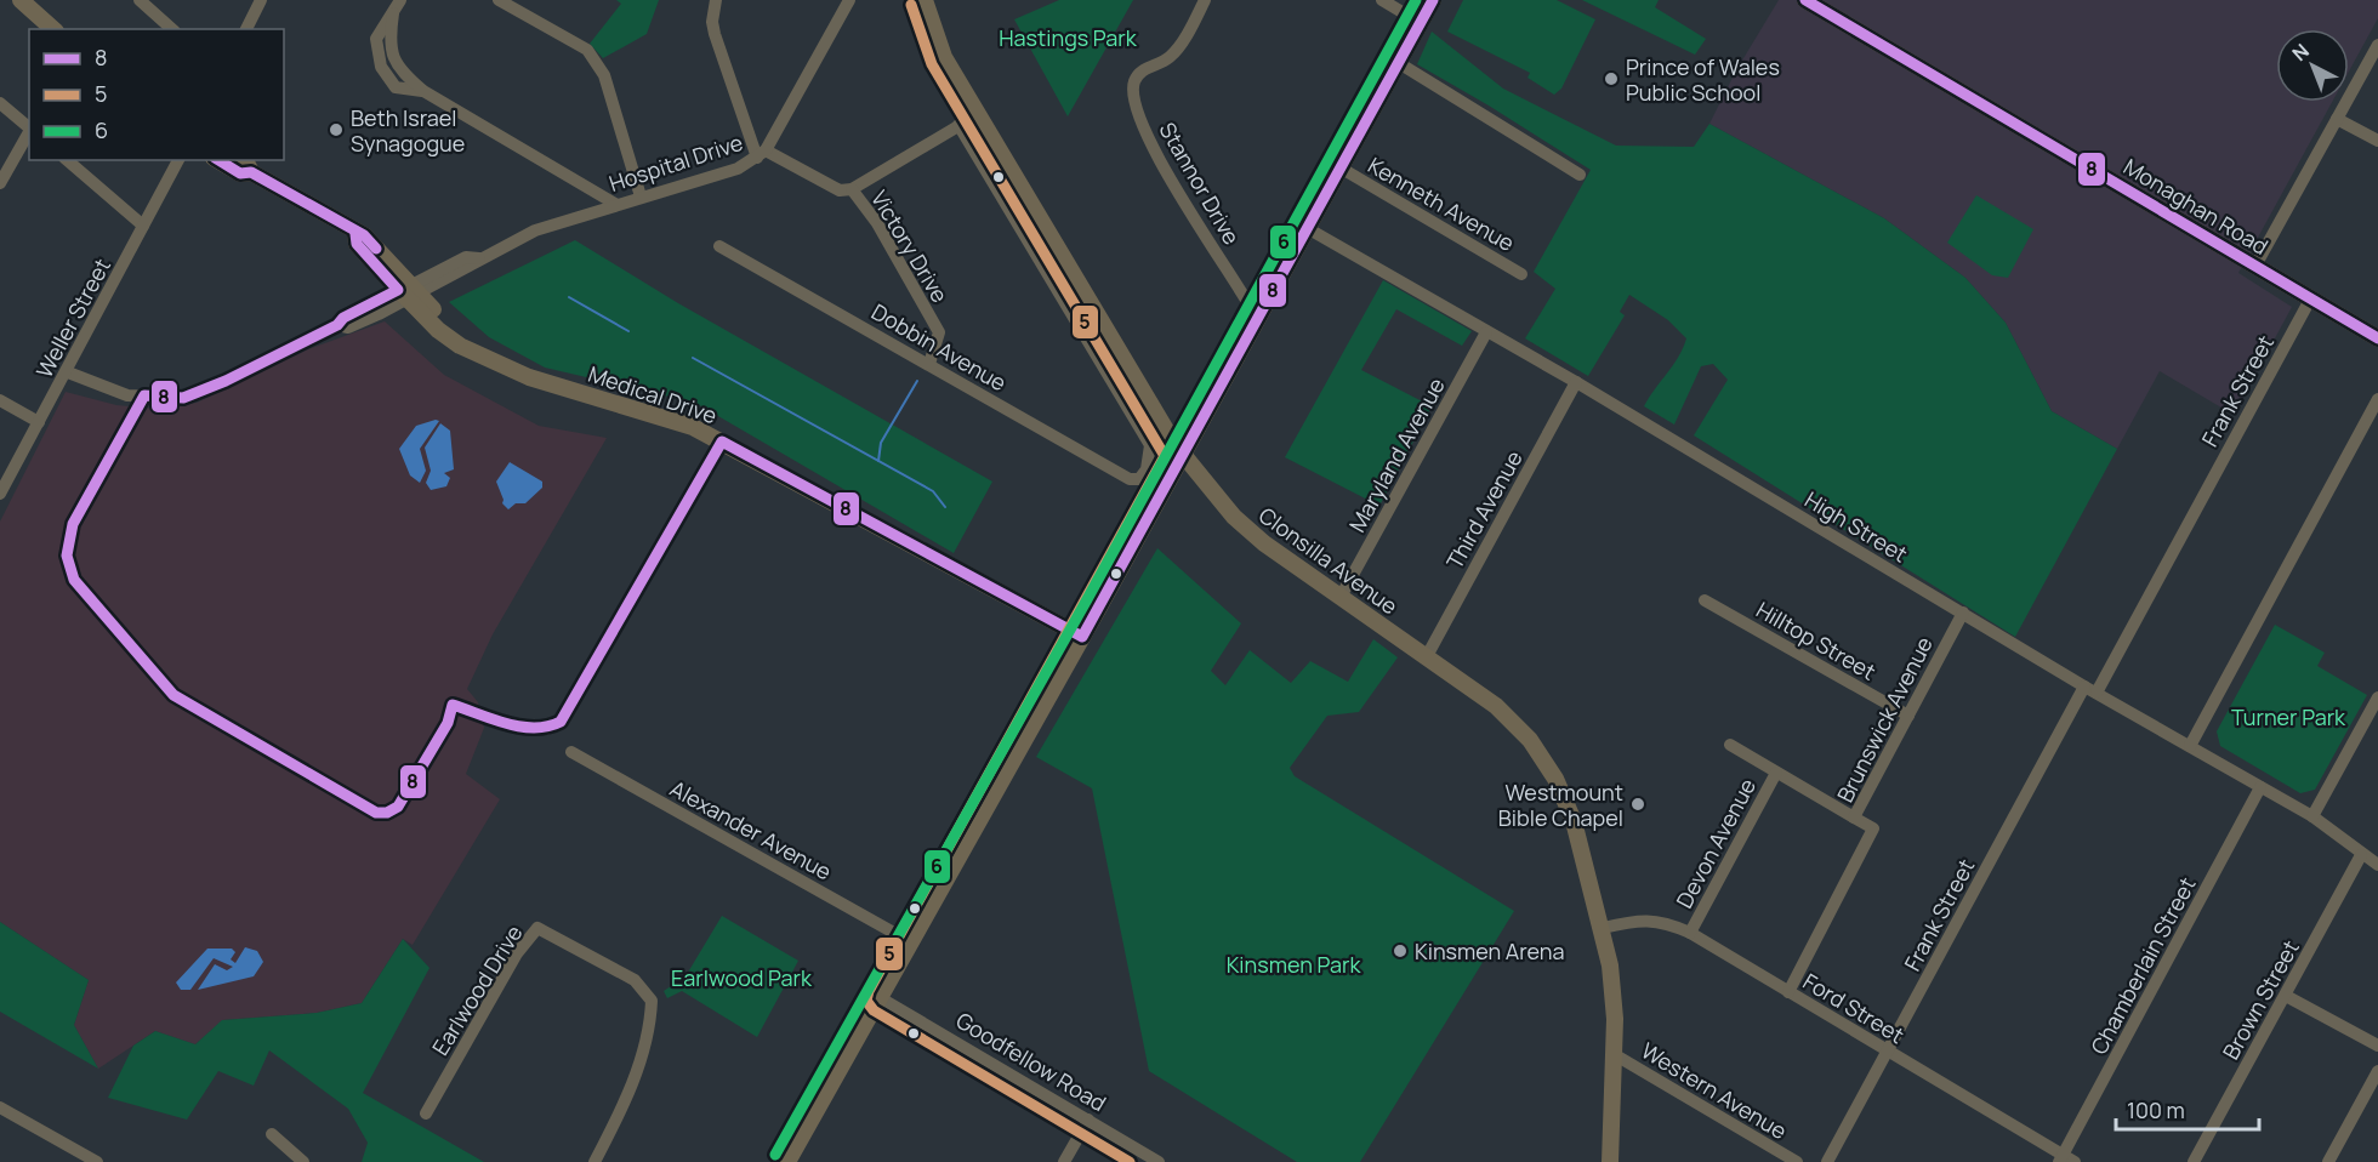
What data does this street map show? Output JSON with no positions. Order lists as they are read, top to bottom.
{
  "streets": {
    "main road": ["Monaghan Road", "Medical Drive", "Clonsilla Avenue"],
    "street": [
      "Hospital Drive",
      "Stannor Drive",
      "Kenneth Avenue",
      "Victory Drive",
      "Weller Street",
      "Dobbin Avenue",
      "Frank Street",
      "Maryland Avenue",
      "Third Avenue",
      "High Street",
      "Hilltop Street",
      "Brunswick Avenue",
      "Alexander Avenue",
      "Devon Avenue",
      "Chamberlain Street",
      "Earlwood Drive",
      "Brown Street",
      "Ford Street",
      "Goodfellow Road",
      "Western Avenue"
    ]
  },
  "crossings": [
    ["Hospital Drive", "Weller Street"],
    ["Hospital Drive", "Medical Drive"],
    ["Monaghan Road", "Frank Street"],
    ["Victory Drive", "Dobbin Avenue"],
    ["Frank Street", "High Street"],
    ["Frank Street", "Ford Street"],
    ["Maryland Avenue", "High Street"],
    ["Maryland Avenue", "Clonsilla Avenue"],
    ["Third Avenue", "High Street"],
    ["Third Avenue", "Clonsilla Avenue"],
    ["High Street", "Brunswick Avenue"],
    ["High Street", "Chamberlain Street"],
    ["High Street", "Brown Street"],
    ["Clonsilla Avenue", "Ford Street"],
    ["Clonsilla Avenue", "Western Avenue"],
    ["Hilltop Street", "Brunswick Avenue"],
    ["Brunswick Avenue", "Ford Street"],
    ["Devon Avenue", "Ford Street"],
    ["Chamberlain Street", "Ford Street"]
  ],
  "parks": [
    "Hastings Park",
    "Turner Park",
    "Kinsmen Park",
    "Earlwood Park"
  ],
  "places": [
    "Prince of Wales Public School",
    "Beth Israel Synagogue",
    "Westmount Bible Chapel",
    "Kinsmen Arena"
  ],
  "lines": ["transit line 8", "transit line 6", "transit line 5"],
  "legend": ["8", "5", "6"],
  "scale_bar": "100 m",
  "north": "top left"
}
